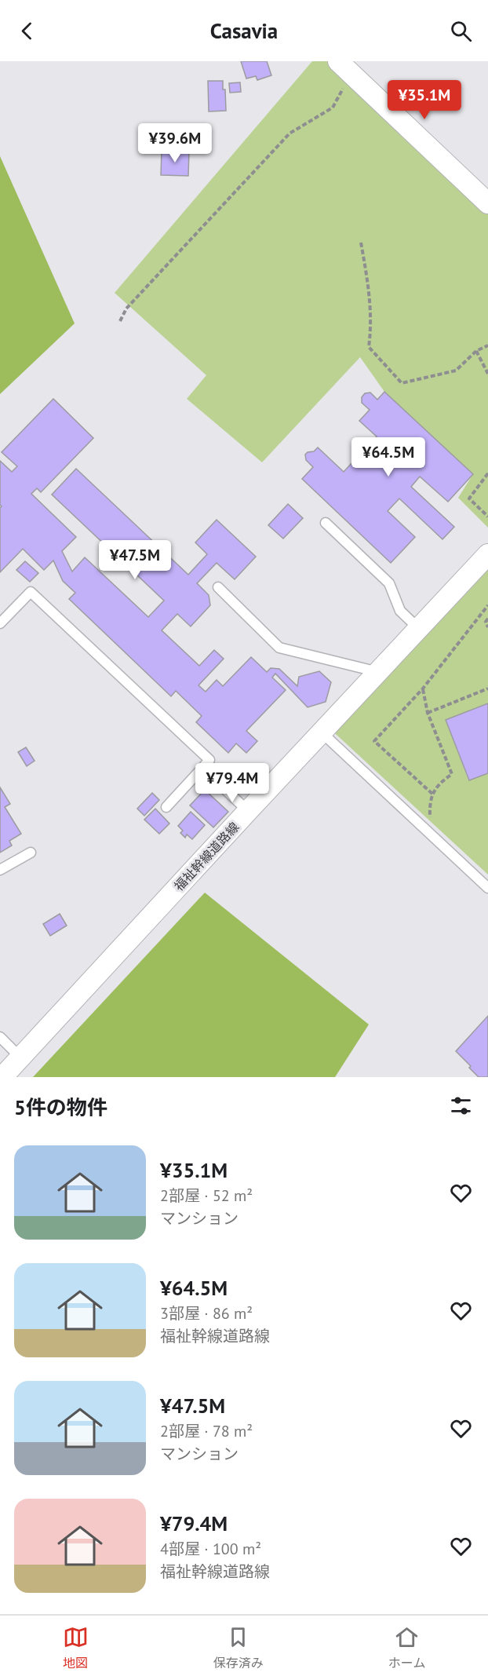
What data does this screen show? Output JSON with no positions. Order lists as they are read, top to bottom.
{
  "streets": {
    "street": ["福祉幹線道路線"]
  },
  "page": {
    "header": "Casavia",
    "price": [
      "¥35.1M",
      "¥39.6M",
      "¥64.5M",
      "¥47.5M",
      "¥79.4M"
    ],
    "heading": "5件の物件",
    "list": [
      {
        "name": "¥35.1M",
        "note": "2部屋 · 52 m² · マンション"
      },
      {
        "name": "¥64.5M",
        "note": "3部屋 · 86 m² · 福祉幹線道路線"
      },
      {
        "name": "¥47.5M",
        "note": "2部屋 · 78 m² · マンション"
      },
      {
        "name": "¥79.4M",
        "note": "4部屋 · 100 m² · 福祉幹線道路線"
      }
    ],
    "tabs": ["地図", "保存済み", "ホーム"]
  }
}
